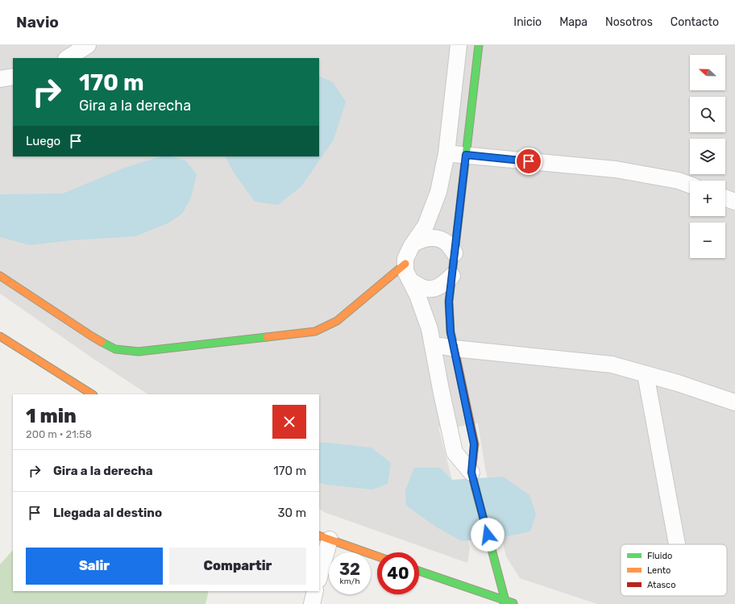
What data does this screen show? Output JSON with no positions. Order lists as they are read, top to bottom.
{
  "legend": ["Fluido", "Lento", "Atasco"],
  "north": "left",
  "page": {
    "header": "Navio",
    "nav": [
      "Inicio",
      "Mapa",
      "Nosotros",
      "Contacto"
    ],
    "map_buttons": ["+", "−"],
    "turn": ["170 m", "Gira a la derecha"],
    "then": "Luego",
    "heading": ["1 min", "200 m · 21:58"],
    "list": [
      {
        "name": "Gira a la derecha",
        "value": "170 m"
      },
      {
        "name": "Llegada al destino",
        "value": "30 m"
      }
    ],
    "buttons": ["Salir", "Compartir"],
    "speed": "32 km/h",
    "limit": "40"
  }
}
